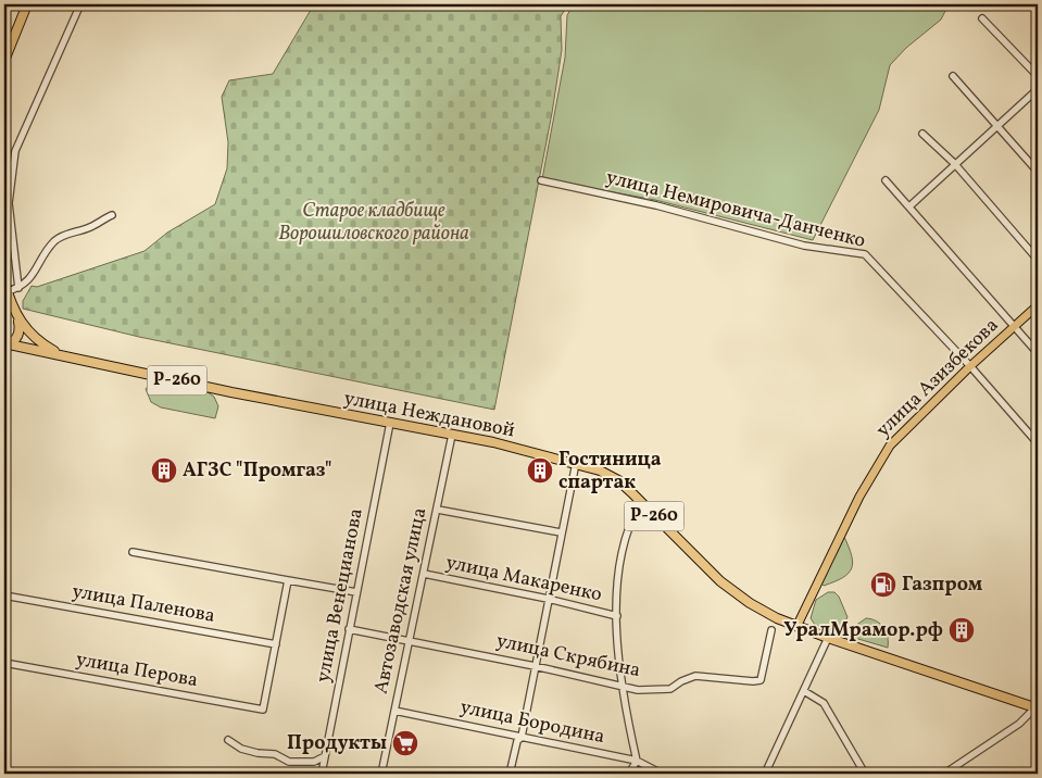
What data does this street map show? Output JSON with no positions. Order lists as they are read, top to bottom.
{
  "streets": {
    "highway": ["Р-260", "улица Неждановой"],
    "main road": ["улица Азизбекова"],
    "street": [
      "улица Немировича-Данченко",
      "улица Макаренко",
      "улица Венецианова",
      "Автозаводская улица",
      "улица Паленова",
      "улица Скрябина",
      "улица Перова",
      "улица Бородина"
    ]
  },
  "crossings": [
    ["улица Немировича-Данченко", "улица Азизбекова"],
    ["улица Азизбекова", "Р-260"],
    ["улица Азизбекова", "улица Неждановой"],
    ["Р-260", "улица Неждановой"],
    ["улица Неждановой", "улица Венецианова"],
    ["улица Неждановой", "Автозаводская улица"],
    ["улица Макаренко", "Автозаводская улица"],
    ["улица Венецианова", "улица Скрябина"],
    ["Автозаводская улица", "улица Скрябина"],
    ["Автозаводская улица", "улица Бородина"],
    ["улица Паленова", "улица Перова"]
  ],
  "parks": ["Старое кладбище Ворошиловского района"],
  "places": {
    "building": ["АГЗС \"Промгаз\"", "Гостиница спартак", "УралМрамор.рф"],
    "fuel station": ["Газпром"],
    "supermarket": ["Продукты"]
  }
}
